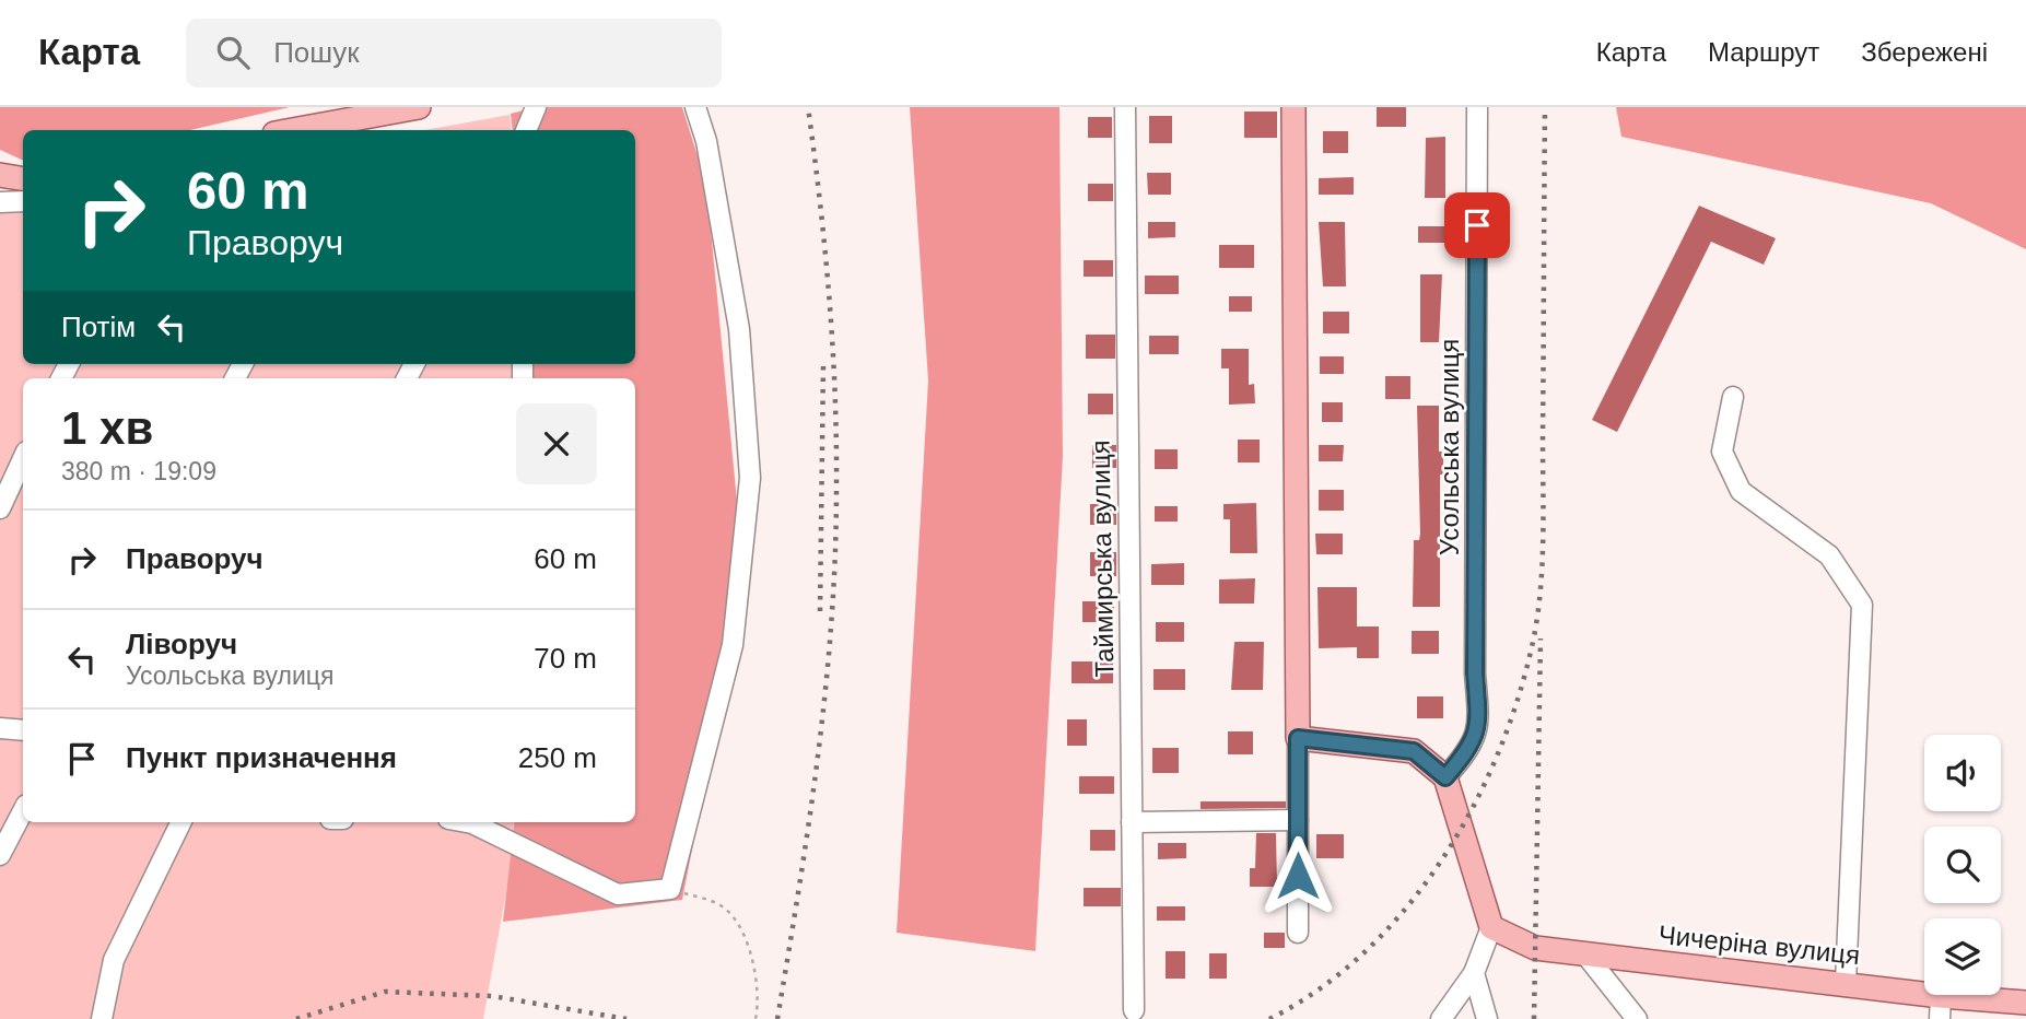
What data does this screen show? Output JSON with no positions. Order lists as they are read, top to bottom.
{
  "streets": {
    "main road": ["Чичеріна вулиця"],
    "street": ["Усольська вулиця", "Таймирська вулиця"]
  },
  "page": {
    "header": "Карта",
    "search": "Пошук",
    "nav": ["Карта", "Маршрут", "Збережені"],
    "turn": ["60 m", "Праворуч"],
    "then": "Потім",
    "heading": ["1 хв", "380 m · 19:09"],
    "list": [
      {
        "name": "Праворуч",
        "value": "60 m"
      },
      {
        "name": "Ліворуч",
        "note": "Усольська вулиця",
        "value": "70 m"
      },
      {
        "name": "Пункт призначення",
        "value": "250 m"
      }
    ]
  }
}
